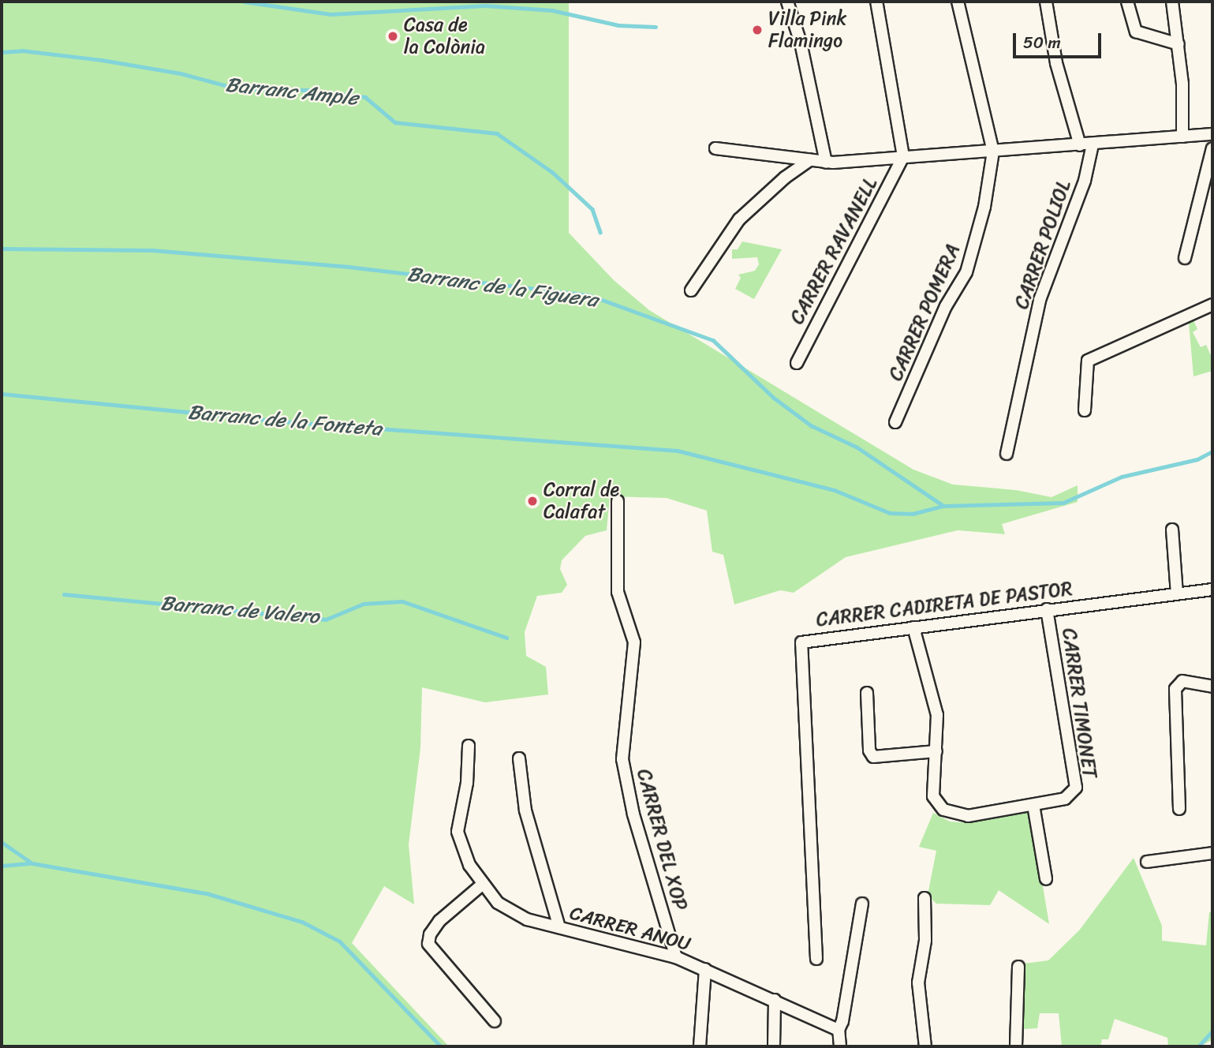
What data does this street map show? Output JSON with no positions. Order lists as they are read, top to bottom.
{
  "streets": {
    "street": [
      "CARRER POLIOL",
      "CARRER RAVANELL",
      "CARRER POMERA",
      "CARRER CADIRETA DE PASTOR",
      "CARRER TIMONET",
      "CARRER DEL XOP",
      "CARRER ANOU"
    ]
  },
  "crossings": [
    ["CARRER CADIRETA DE PASTOR", "CARRER TIMONET"],
    ["CARRER DEL XOP", "CARRER ANOU"]
  ],
  "water": [
    "Barranc Ample",
    "Barranc de la Figuera",
    "Barranc de la Fonteta",
    "Barranc de Valero"
  ],
  "places": ["Villa Pink Flamingo", "Casa de la Colònia", "Corral de Calafat"],
  "scale_bar": "50 m"
}
